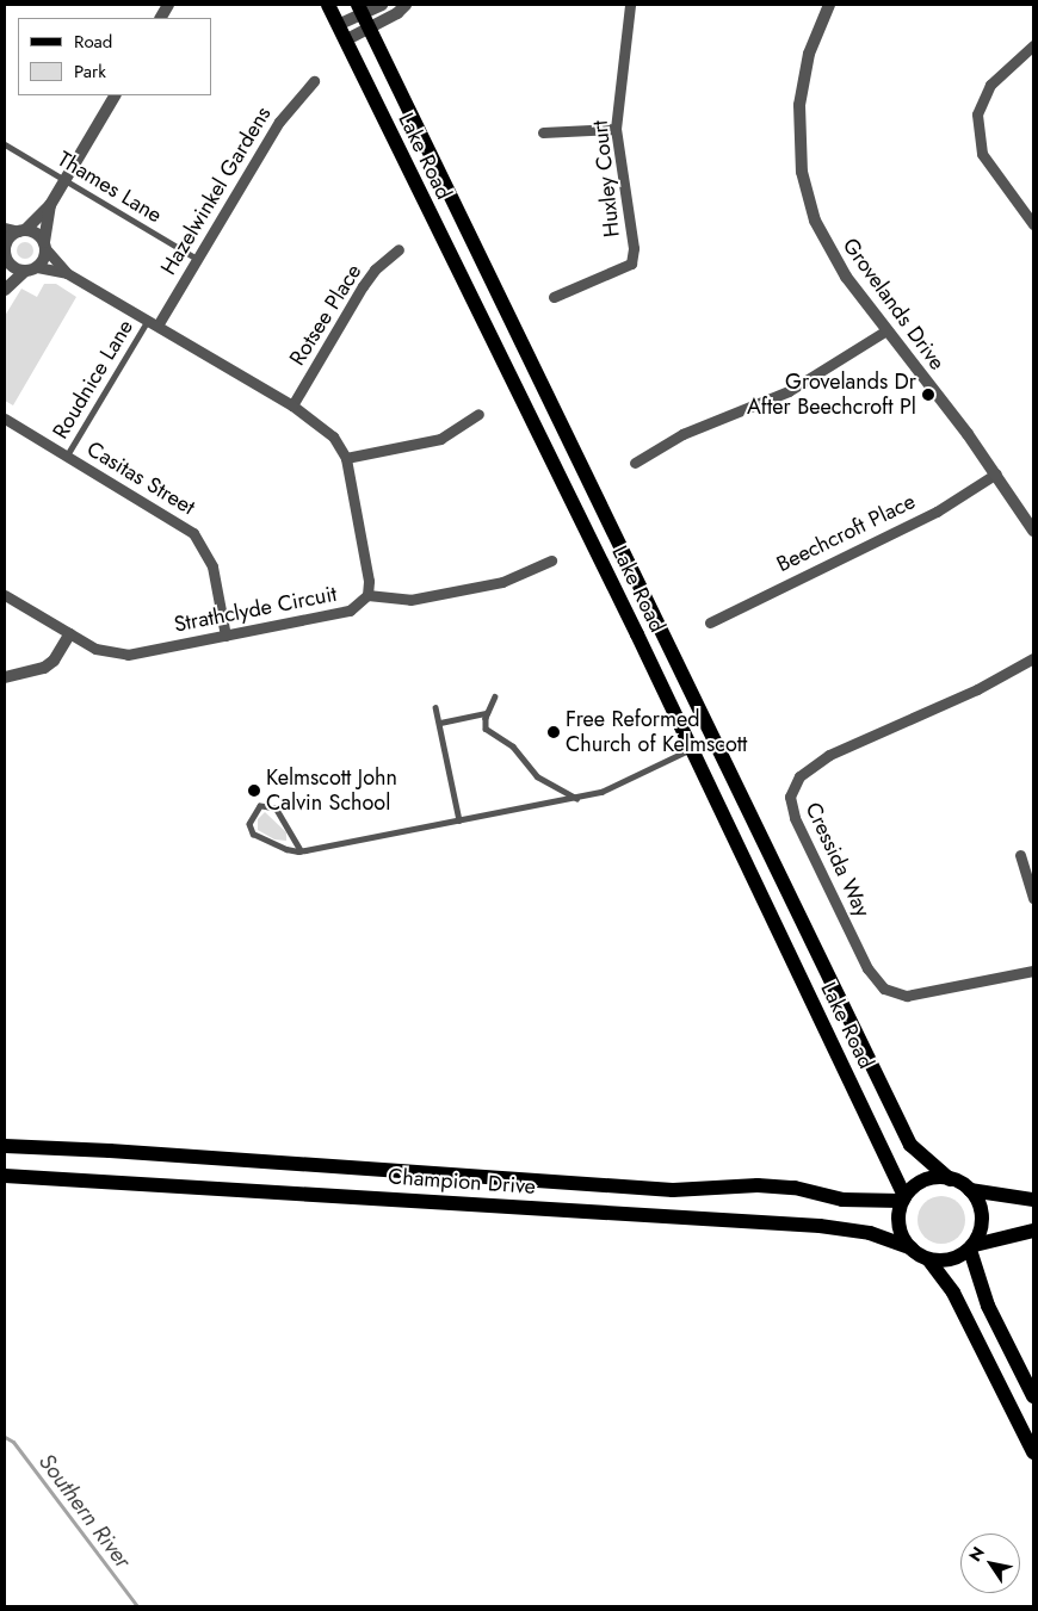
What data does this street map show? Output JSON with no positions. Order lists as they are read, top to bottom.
{
  "streets": {
    "main road": ["Lake Road", "Champion Drive"],
    "street": [
      "Huxley Court",
      "Hazelwinkel Gardens",
      "Grovelands Drive",
      "Rotsee Place",
      "Casitas Street",
      "Beechcroft Place",
      "Strathclyde Circuit",
      "Cressida Way"
    ],
    "lane": ["Thames Lane", "Roudnice Lane"]
  },
  "crossings": [
    ["Lake Road", "Champion Drive"],
    ["Thames Lane", "Hazelwinkel Gardens"],
    ["Hazelwinkel Gardens", "Roudnice Lane"],
    ["Hazelwinkel Gardens", "Strathclyde Circuit"],
    ["Grovelands Drive", "Beechcroft Place"],
    ["Rotsee Place", "Strathclyde Circuit"],
    ["Roudnice Lane", "Casitas Street"],
    ["Roudnice Lane", "Strathclyde Circuit"],
    ["Casitas Street", "Strathclyde Circuit"]
  ],
  "water": ["Southern River"],
  "places": ["Grovelands Dr After Beechcroft Pl", "Free Reformed Church of Kelmscott", "Kelmscott John Calvin School"],
  "legend": ["Road", "Park"],
  "north": "top left"
}
